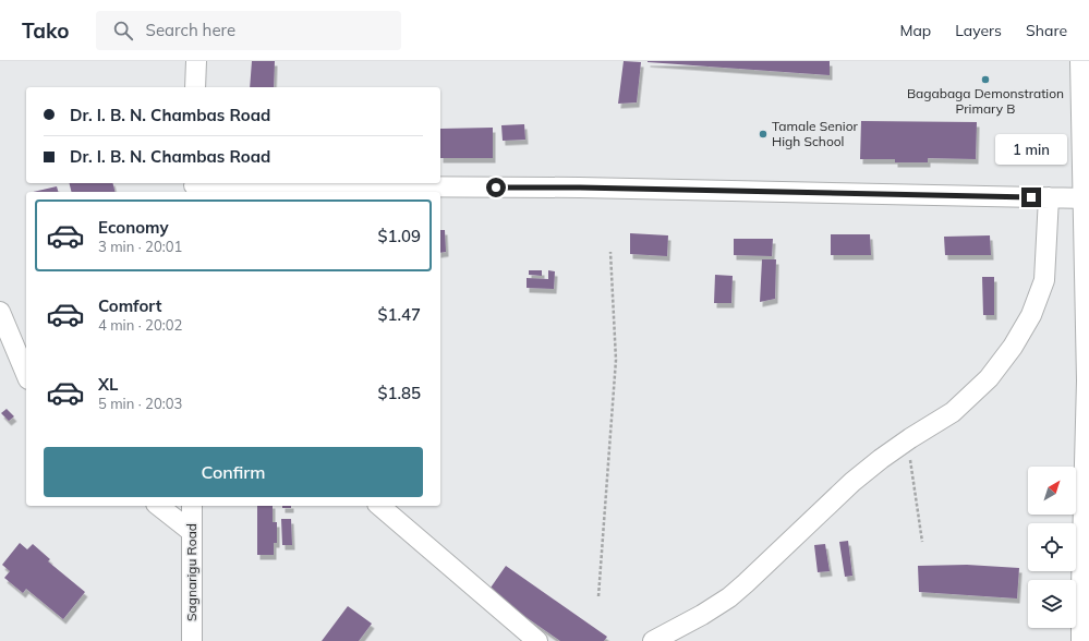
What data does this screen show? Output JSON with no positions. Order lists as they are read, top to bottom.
{
  "streets": {
    "street": ["Sagnarigu Road"]
  },
  "places": ["Bagabaga Demonstration Primary B", "Tamale Senior High School"],
  "north": "top right",
  "page": {
    "header": "Tako",
    "search": "Search here",
    "nav": ["Map", "Layers", "Share"],
    "banner": ["Dr. I. B. N. Chambas Road", "Dr. I. B. N. Chambas Road"],
    "bubble": "1 min",
    "list": [
      {
        "name": "Economy",
        "note": "3 min · 20:01",
        "value": "$1.09"
      },
      {
        "name": "Comfort",
        "note": "4 min · 20:02",
        "value": "$1.47"
      },
      {
        "name": "XL",
        "note": "5 min · 20:03",
        "value": "$1.85"
      }
    ],
    "buttons": "Confirm"
  }
}
